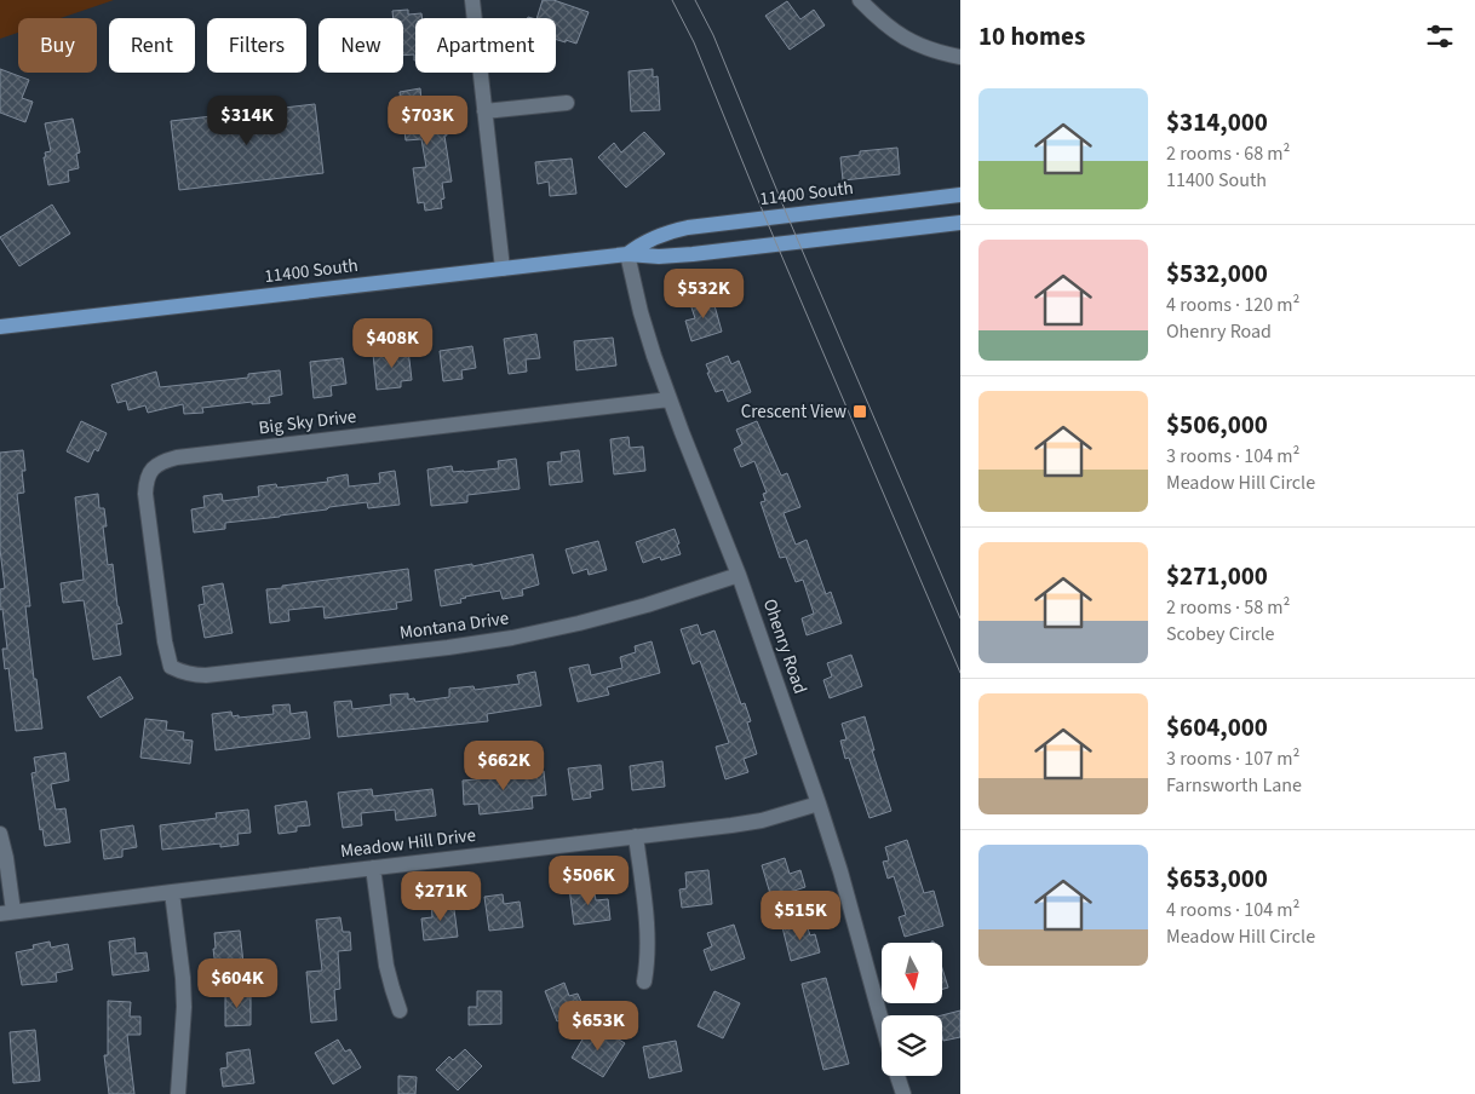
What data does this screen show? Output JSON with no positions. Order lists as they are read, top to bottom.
{
  "streets": {
    "main road": ["11400 South"],
    "street": [
      "Big Sky Drive",
      "Montana Drive",
      "Ohenry Road",
      "Meadow Hill Drive"
    ]
  },
  "crossings": [
    ["11400 South", "Ohenry Road"],
    ["Big Sky Drive", "Montana Drive"],
    ["Big Sky Drive", "Ohenry Road"],
    ["Montana Drive", "Ohenry Road"],
    ["Ohenry Road", "Meadow Hill Drive"]
  ],
  "places": {
    "transit": ["Crescent View"]
  },
  "north": "bottom",
  "page": {
    "heading": "10 homes",
    "chip": [
      "Buy",
      "Rent",
      "Filters",
      "New",
      "Apartment"
    ],
    "list": [
      {
        "name": "$314,000",
        "note": "2 rooms · 68 m² · 11400 South"
      },
      {
        "name": "$532,000",
        "note": "4 rooms · 120 m² · Ohenry Road"
      },
      {
        "name": "$506,000",
        "note": "3 rooms · 104 m² · Meadow Hill Circle"
      },
      {
        "name": "$271,000",
        "note": "2 rooms · 58 m² · Scobey Circle"
      },
      {
        "name": "$604,000",
        "note": "3 rooms · 107 m² · Farnsworth Lane"
      },
      {
        "name": "$653,000",
        "note": "4 rooms · 104 m² · Meadow Hill Circle"
      }
    ],
    "price": [
      "$314K",
      "$703K",
      "$532K",
      "$408K",
      "$662K",
      "$506K",
      "$271K",
      "$515K",
      "$604K",
      "$653K"
    ]
  }
}
